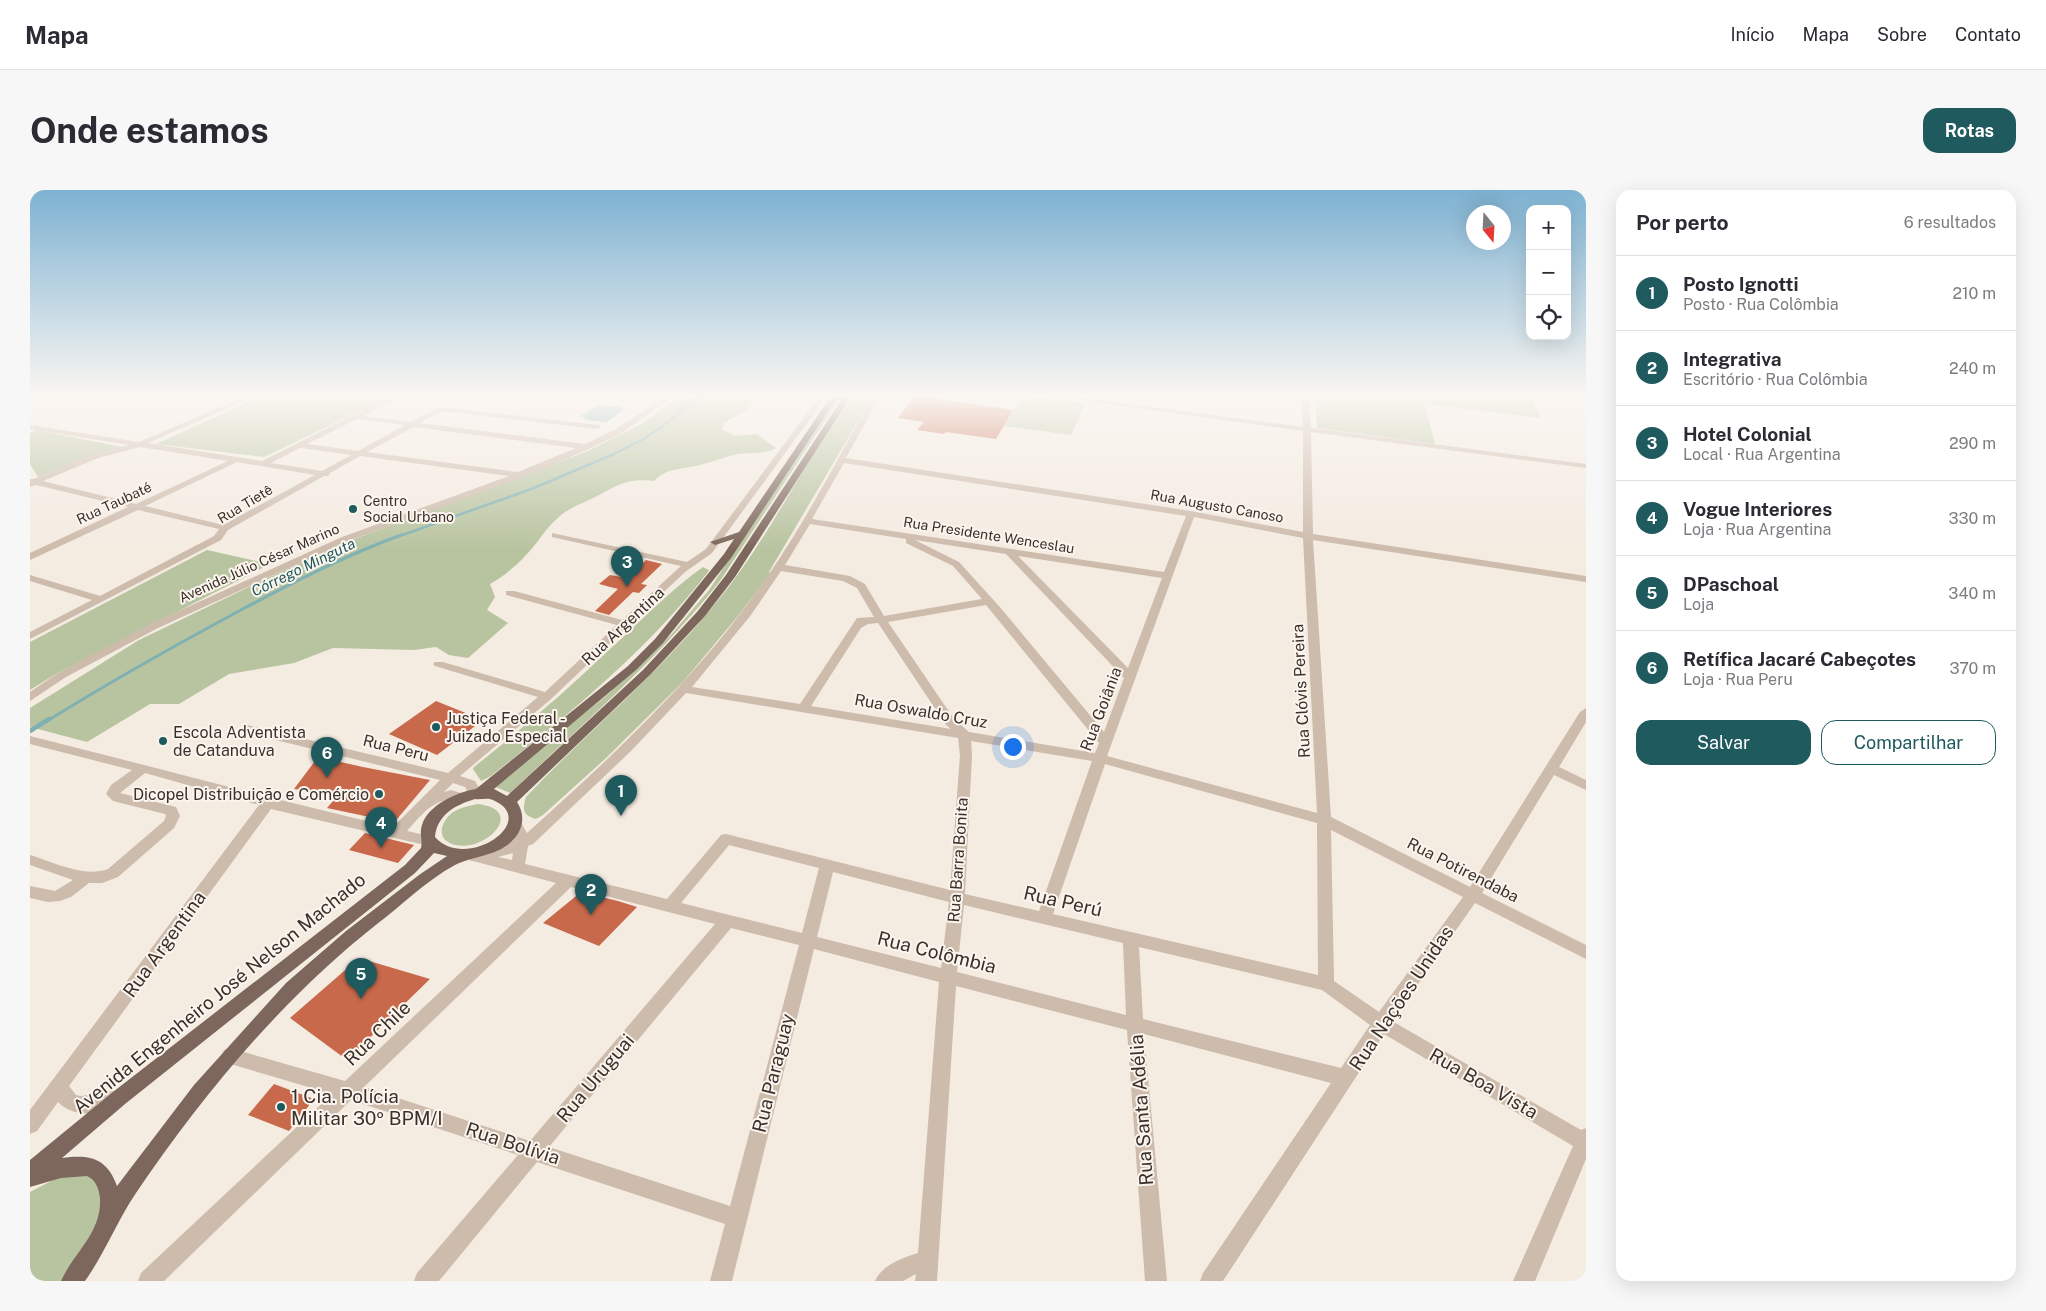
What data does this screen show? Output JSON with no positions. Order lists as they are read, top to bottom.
{
  "streets": {
    "main road": ["Avenida Engenheiro José Nelson Machado"],
    "street": [
      "Rua Taubaté",
      "Rua Tietê",
      "Rua Augusto Canoso",
      "Rua Presidente Wenceslau",
      "Avenida Júlio César Marino",
      "Rua Argentina",
      "Rua Clóvis Pereira",
      "Rua Goiânia",
      "Rua Oswaldo Cruz",
      "Rua Peru",
      "Rua Barra Bonita",
      "Rua Potirendaba",
      "Rua Perú",
      "Rua Colômbia",
      "Rua Nações Unidas",
      "Rua Chile",
      "Rua Paraguay",
      "Rua Uruguai",
      "Rua Boa Vista",
      "Rua Santa Adélia",
      "Rua Bolívia"
    ]
  },
  "crossings": [
    ["Rua Augusto Canoso", "Rua Clóvis Pereira"],
    ["Rua Augusto Canoso", "Rua Goiânia"],
    ["Rua Presidente Wenceslau", "Rua Goiânia"],
    ["Rua Argentina", "Rua Peru"],
    ["Rua Clóvis Pereira", "Rua Oswaldo Cruz"],
    ["Rua Clóvis Pereira", "Rua Potirendaba"],
    ["Rua Clóvis Pereira", "Rua Perú"],
    ["Rua Goiânia", "Rua Oswaldo Cruz"],
    ["Rua Goiânia", "Rua Perú"],
    ["Rua Oswaldo Cruz", "Rua Barra Bonita"],
    ["Rua Oswaldo Cruz", "Rua Potirendaba"],
    ["Rua Peru", "Rua Colômbia"],
    ["Rua Peru", "Avenida Engenheiro José Nelson Machado"],
    ["Rua Barra Bonita", "Rua Perú"],
    ["Rua Barra Bonita", "Rua Colômbia"],
    ["Rua Potirendaba", "Rua Nações Unidas"],
    ["Rua Perú", "Rua Colômbia"],
    ["Rua Perú", "Rua Nações Unidas"],
    ["Rua Perú", "Rua Paraguay"],
    ["Rua Perú", "Rua Boa Vista"],
    ["Rua Perú", "Rua Santa Adélia"],
    ["Rua Colômbia", "Avenida Engenheiro José Nelson Machado"],
    ["Rua Colômbia", "Rua Nações Unidas"],
    ["Rua Colômbia", "Rua Chile"],
    ["Rua Colômbia", "Rua Paraguay"],
    ["Rua Colômbia", "Rua Uruguai"],
    ["Rua Colômbia", "Rua Santa Adélia"],
    ["Rua Nações Unidas", "Rua Boa Vista"],
    ["Rua Chile", "Rua Bolívia"],
    ["Rua Paraguay", "Rua Bolívia"],
    ["Rua Uruguai", "Rua Bolívia"]
  ],
  "water": ["Córrego Minguta"],
  "places": [
    "Centro Social Urbano",
    "Justiça Federal - Juizado Especial",
    "Escola Adventista de Catanduva",
    "Dicopel Distribuição e Comércio",
    "1 Cia. Polícia Militar 30º BPM/I"
  ],
  "north": "bottom",
  "page": {
    "header": "Mapa",
    "nav": [
      "Início",
      "Mapa",
      "Sobre",
      "Contato"
    ],
    "buttons": [
      "Rotas",
      ["Salvar", "Compartilhar"]
    ],
    "title": "Onde estamos",
    "heading": ["Por perto", "6 resultados"],
    "map_buttons": ["+", "−"],
    "list": [
      {
        "mark": "1",
        "name": "Posto Ignotti",
        "note": "Posto · Rua Colômbia",
        "value": "210 m"
      },
      {
        "mark": "2",
        "name": "Integrativa",
        "note": "Escritório · Rua Colômbia",
        "value": "240 m"
      },
      {
        "mark": "3",
        "name": "Hotel Colonial",
        "note": "Local · Rua Argentina",
        "value": "290 m"
      },
      {
        "mark": "4",
        "name": "Vogue Interiores",
        "note": "Loja · Rua Argentina",
        "value": "330 m"
      },
      {
        "mark": "5",
        "name": "DPaschoal",
        "note": "Loja",
        "value": "340 m"
      },
      {
        "mark": "6",
        "name": "Retífica Jacaré Cabeçotes",
        "note": "Loja · Rua Peru",
        "value": "370 m"
      }
    ],
    "pins": [
      "3",
      "6",
      "1",
      "4",
      "2",
      "5"
    ]
  }
}
